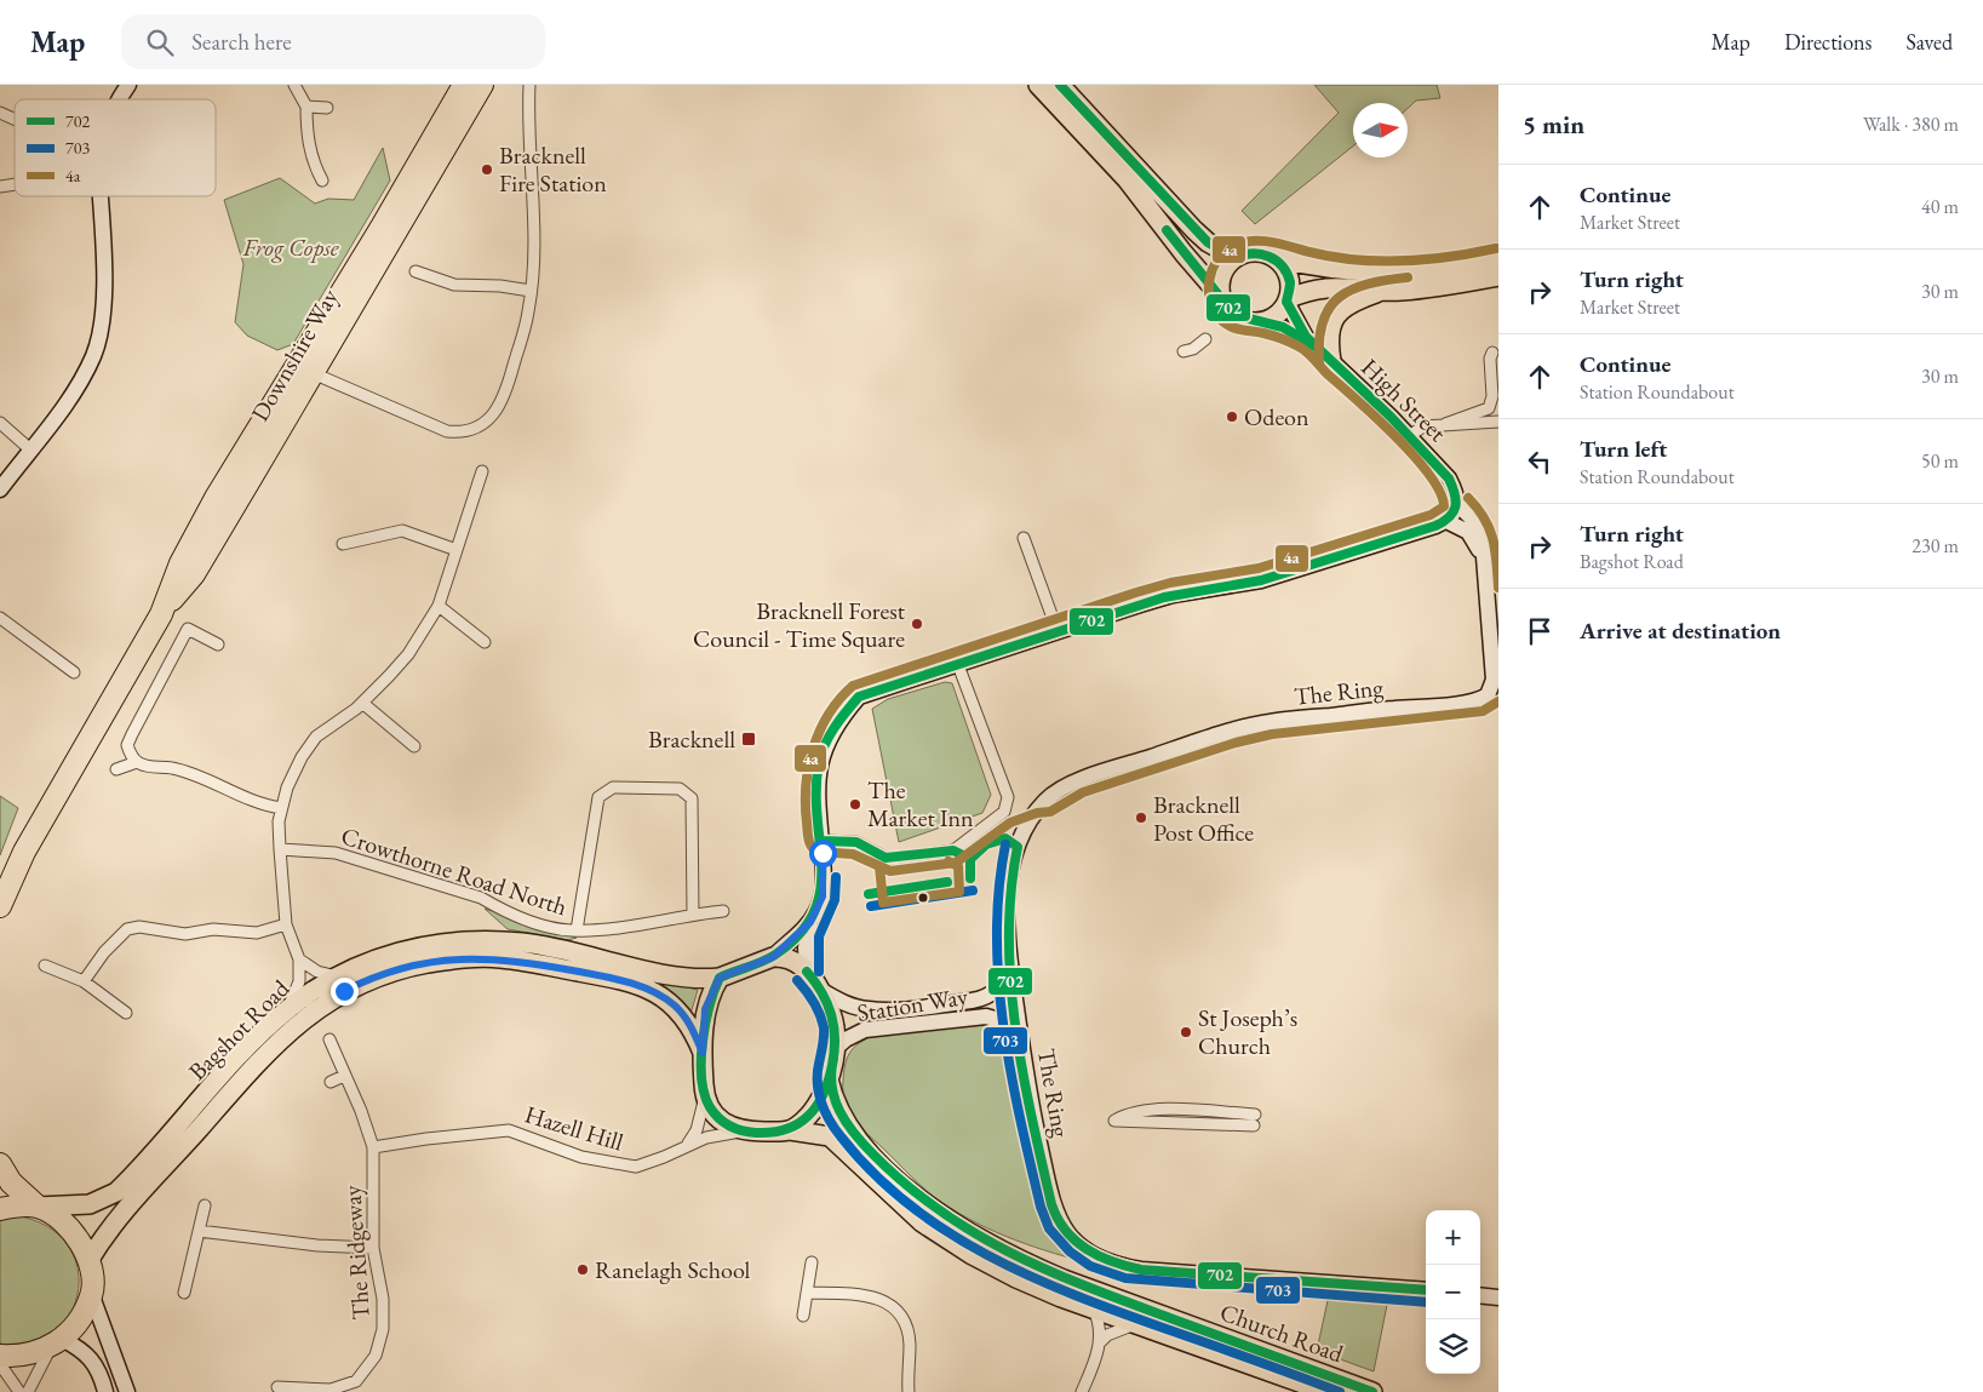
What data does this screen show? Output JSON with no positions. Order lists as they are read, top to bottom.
{
  "streets": {
    "highway": ["Downshire Way"],
    "main road": ["Bagshot Road", "Church Road"],
    "street": [
      "High Street",
      "The Ring",
      "Crowthorne Road North",
      "Station Way",
      "Hazell Hill",
      "The Ridgeway"
    ]
  },
  "crossings": [
    ["High Street", "The Ring"],
    ["The Ring", "Station Way"],
    ["Station Way", "Bagshot Road"],
    ["Station Way", "Hazell Hill"],
    ["Station Way", "Church Road"],
    ["Bagshot Road", "Hazell Hill"],
    ["Bagshot Road", "Church Road"],
    ["Hazell Hill", "The Ridgeway"],
    ["Hazell Hill", "Church Road"]
  ],
  "parks": ["Frog Copse"],
  "places": {
    "other": [
      "Bracknell Fire Station",
      "Odeon",
      "Bracknell Forest Council - Time Square",
      "The Market Inn",
      "Bracknell Post Office",
      "St Joseph’s Church",
      "Ranelagh School"
    ],
    "transit": ["Bracknell"]
  },
  "lines": ["transit line 702", "transit line 4a", "transit line 703"],
  "legend": ["702", "703", "4a"],
  "north": "right",
  "page": {
    "header": "Map",
    "search": "Search here",
    "nav": ["Map", "Directions", "Saved"],
    "heading": ["5 min", "Walk · 380 m"],
    "list": [
      ["Continue", "Market Street", "40 m"],
      ["Turn right", "Market Street", "30 m"],
      ["Continue", "Station Roundabout", "30 m"],
      ["Turn left", "Station Roundabout", "50 m"],
      ["Turn right", "Bagshot Road", "230 m"],
      "Arrive at destination"
    ],
    "map_buttons": ["+", "−"]
  }
}
